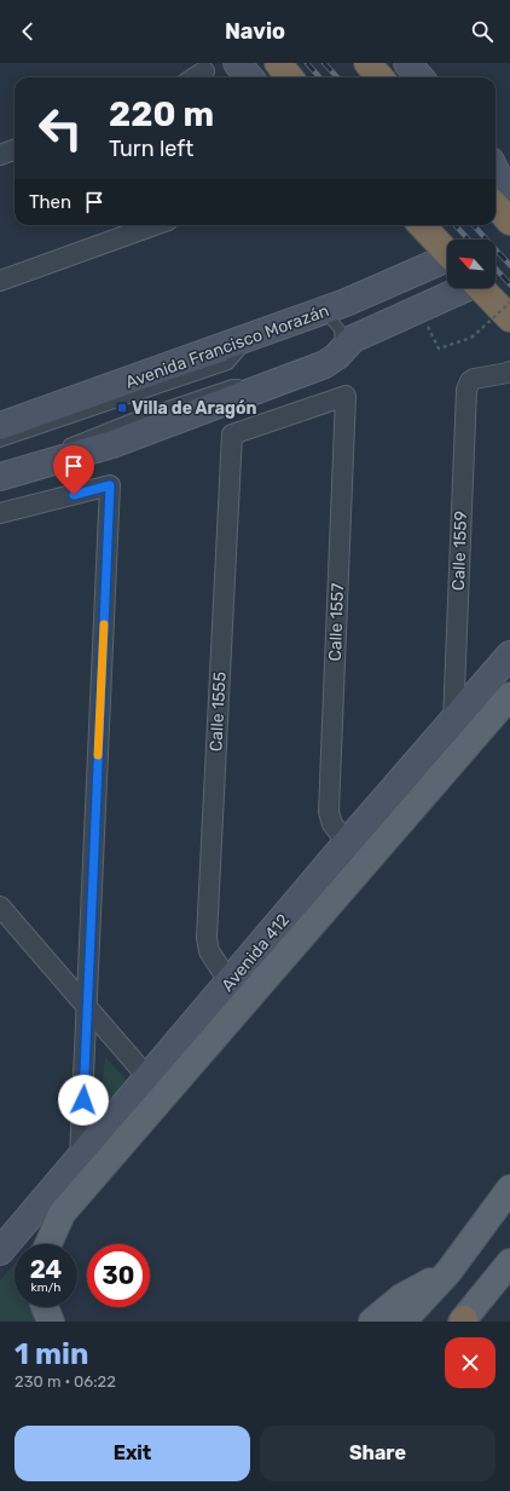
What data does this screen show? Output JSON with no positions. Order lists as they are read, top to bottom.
{
  "streets": {
    "street": [
      "Avenida Francisco Morazán",
      "Calle 1559",
      "Calle 1557",
      "Calle 1555",
      "Avenida 412"
    ]
  },
  "crossings": [
    ["Calle 1559", "Avenida 412"],
    ["Calle 1557", "Calle 1555"],
    ["Calle 1557", "Avenida 412"],
    ["Calle 1555", "Avenida 412"]
  ],
  "places": {
    "transit": ["Villa de Aragón"]
  },
  "north": "top left",
  "page": {
    "header": "Navio",
    "turn": ["220 m", "Turn left"],
    "then": "Then",
    "speed": "24 km/h",
    "limit": "30",
    "heading": ["1 min", "230 m · 06:22"],
    "buttons": ["Exit", "Share"]
  }
}
